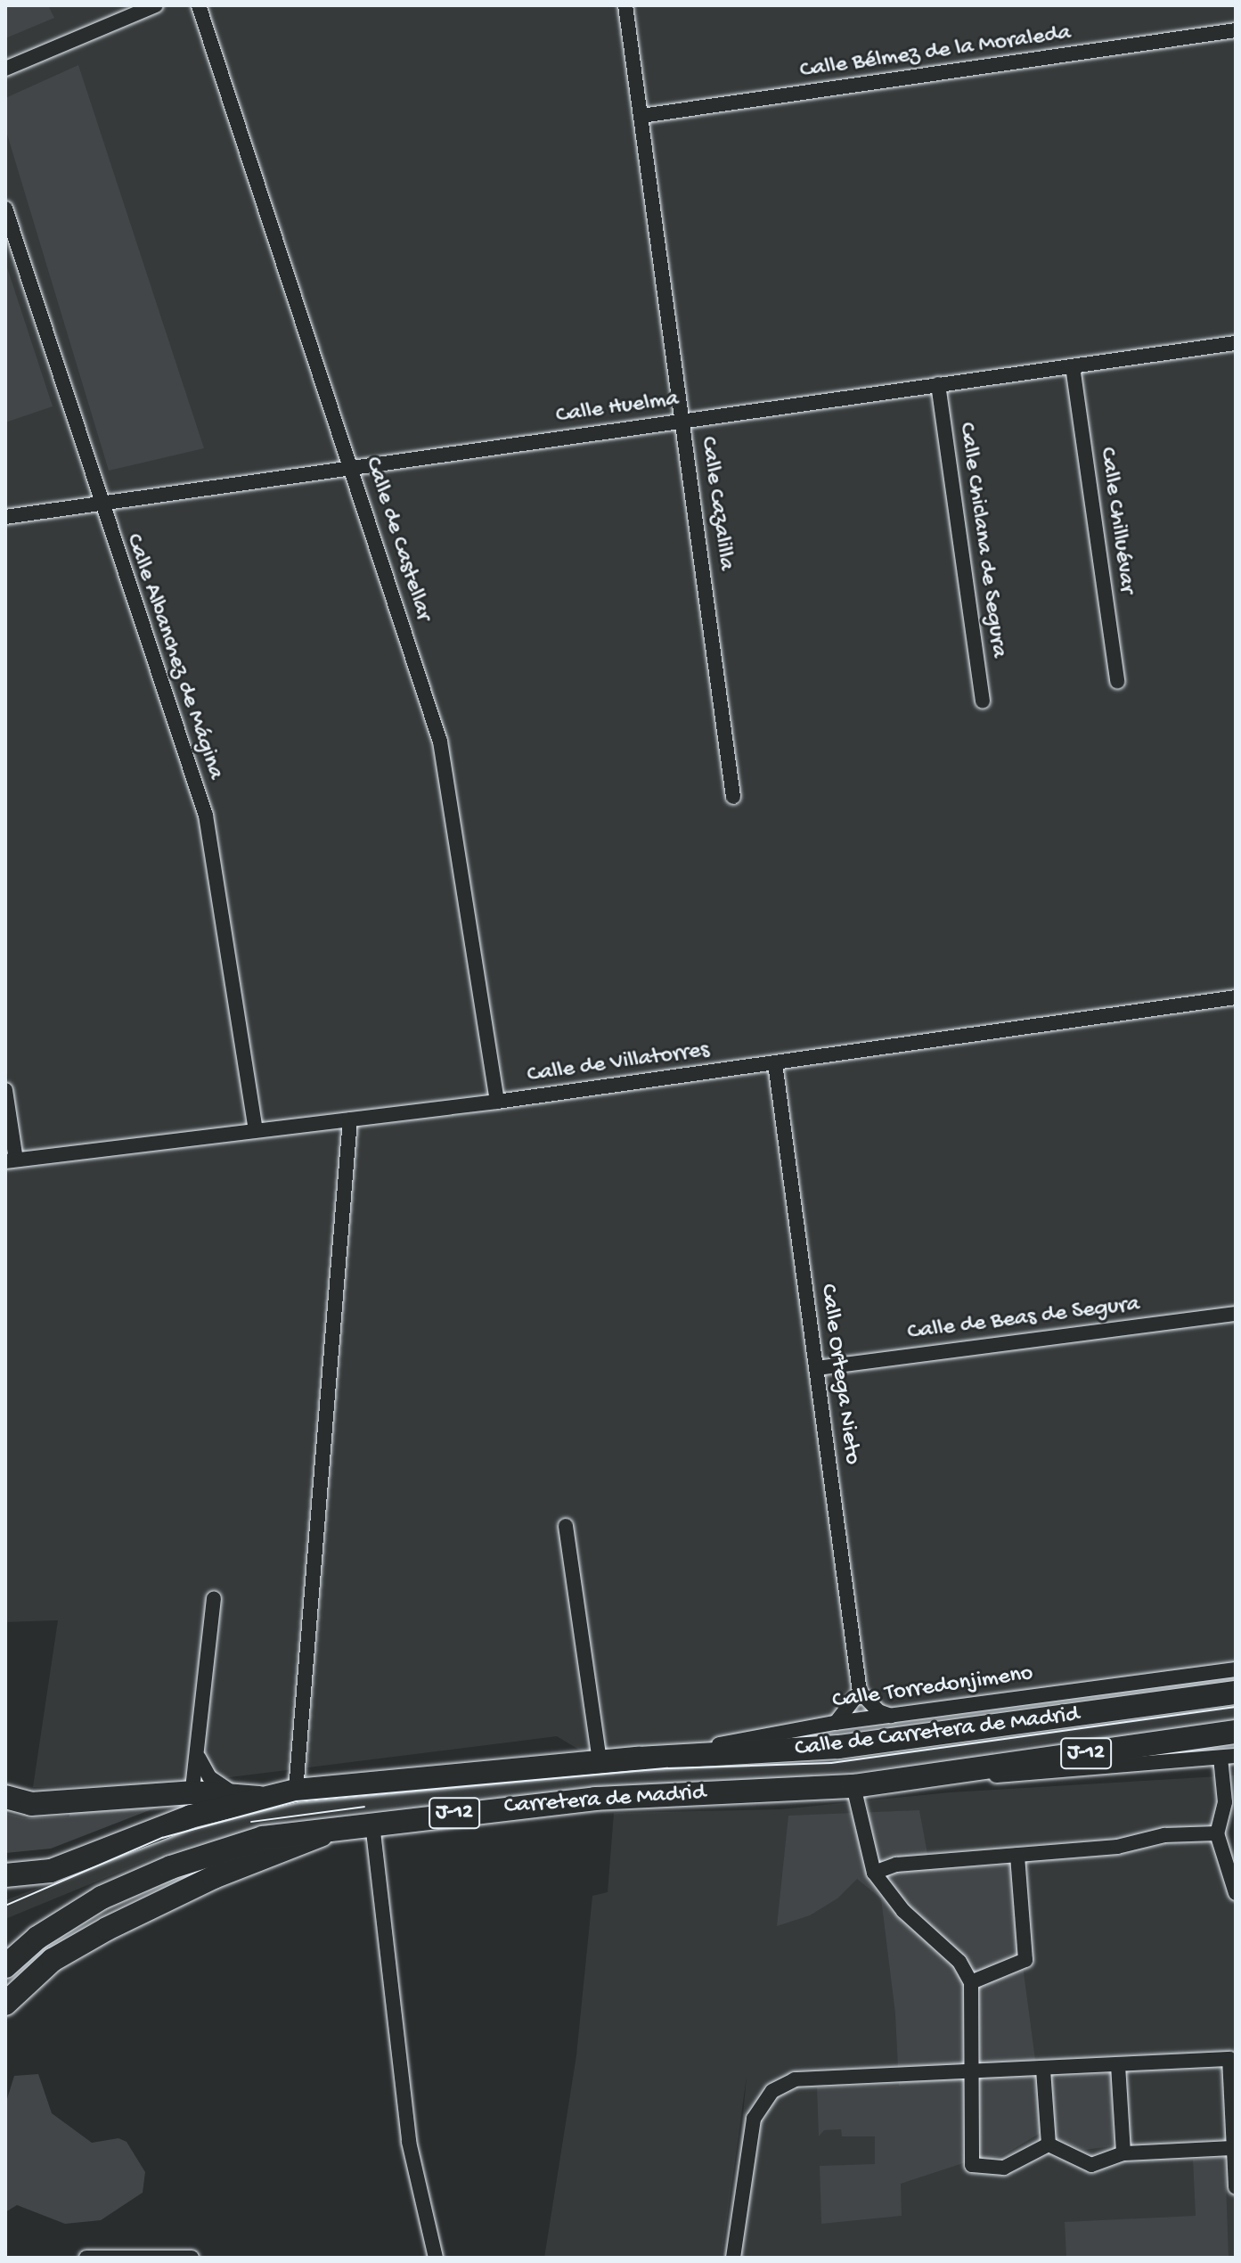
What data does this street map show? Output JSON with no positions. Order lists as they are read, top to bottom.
{
  "streets": {
    "main road": ["Calle de Carretera de Madrid", "J-12", "Carretera de Madrid"],
    "street": [
      "Calle Bélmez de la Moraleda",
      "Calle Huelma",
      "Calle Cazalilla",
      "Calle Chilluévar",
      "Calle de Castellar",
      "Calle Chiclana de Segura",
      "Calle Albanchez de Mágina",
      "Calle de Villatorres",
      "Calle de Beas de Segura",
      "Calle Ortega Nieto",
      "Calle Torredonjimeno"
    ]
  },
  "crossings": [
    ["Calle Bélmez de la Moraleda", "Calle Cazalilla"],
    ["Calle Huelma", "Calle Cazalilla"],
    ["Calle Huelma", "Calle Chilluévar"],
    ["Calle Huelma", "Calle de Castellar"],
    ["Calle Huelma", "Calle Chiclana de Segura"],
    ["Calle Huelma", "Calle Albanchez de Mágina"],
    ["Calle de Castellar", "Calle de Villatorres"],
    ["Calle Albanchez de Mágina", "Calle de Villatorres"],
    ["Calle de Villatorres", "Calle Ortega Nieto"],
    ["Calle de Beas de Segura", "Calle Ortega Nieto"],
    ["Calle Torredonjimeno", "Calle de Carretera de Madrid"],
    ["Calle Torredonjimeno", "Carretera de Madrid"],
    ["Calle de Carretera de Madrid", "Carretera de Madrid"]
  ]
}
